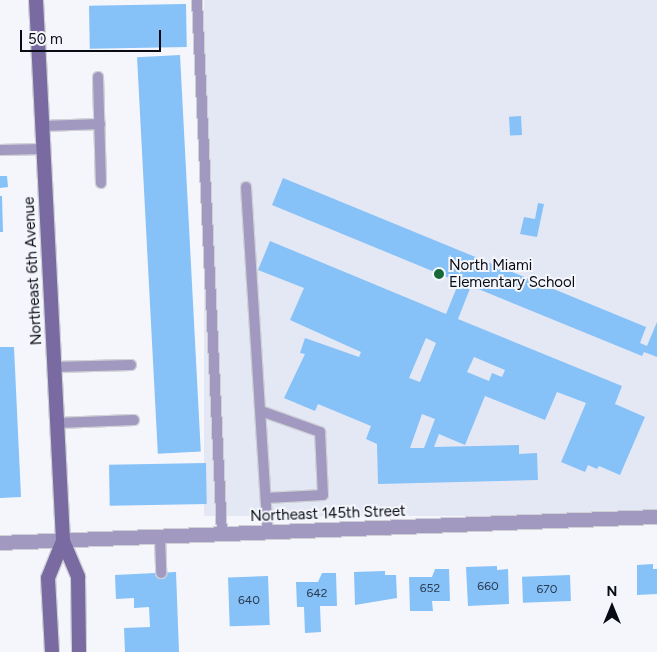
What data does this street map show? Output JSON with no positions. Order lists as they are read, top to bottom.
{
  "streets": {
    "main road": ["Northeast 6th Avenue"],
    "street": ["Northeast 145th Street"]
  },
  "crossings": [
    ["Northeast 6th Avenue", "Northeast 145th Street"]
  ],
  "places": ["North Miami Elementary School"],
  "house_numbers": [
    "660",
    "652",
    "670",
    "642",
    "640"
  ],
  "scale_bar": "50 m",
  "north": "top"
}
